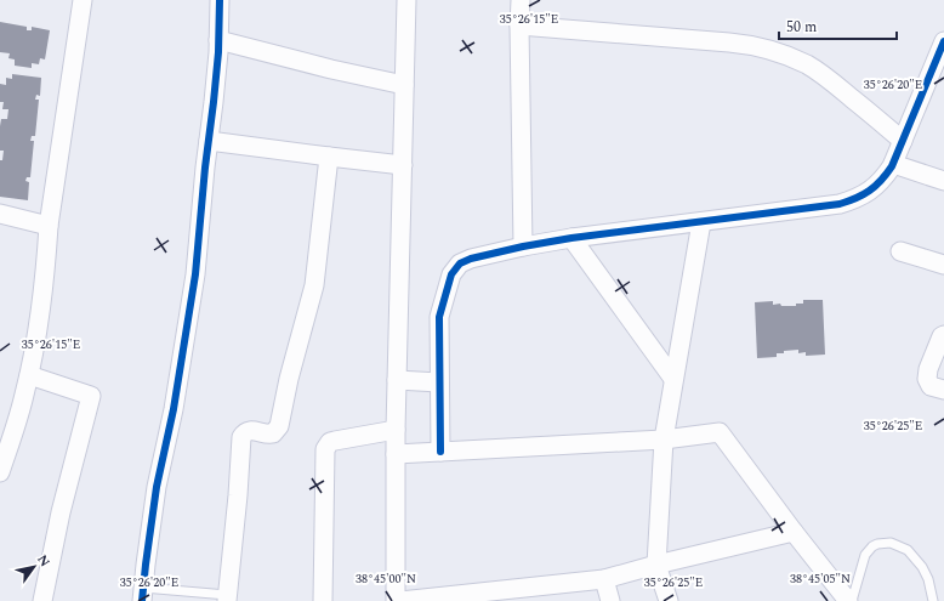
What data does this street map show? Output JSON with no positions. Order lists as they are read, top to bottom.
{
  "scale_bar": "50 m",
  "north": "top right",
  "coordinates": [
    "35°26'15\"E",
    "35°26'20\"E",
    "35°26'25\"E",
    "38°45'00\"N",
    "38°45'05\"N"
  ]
}
